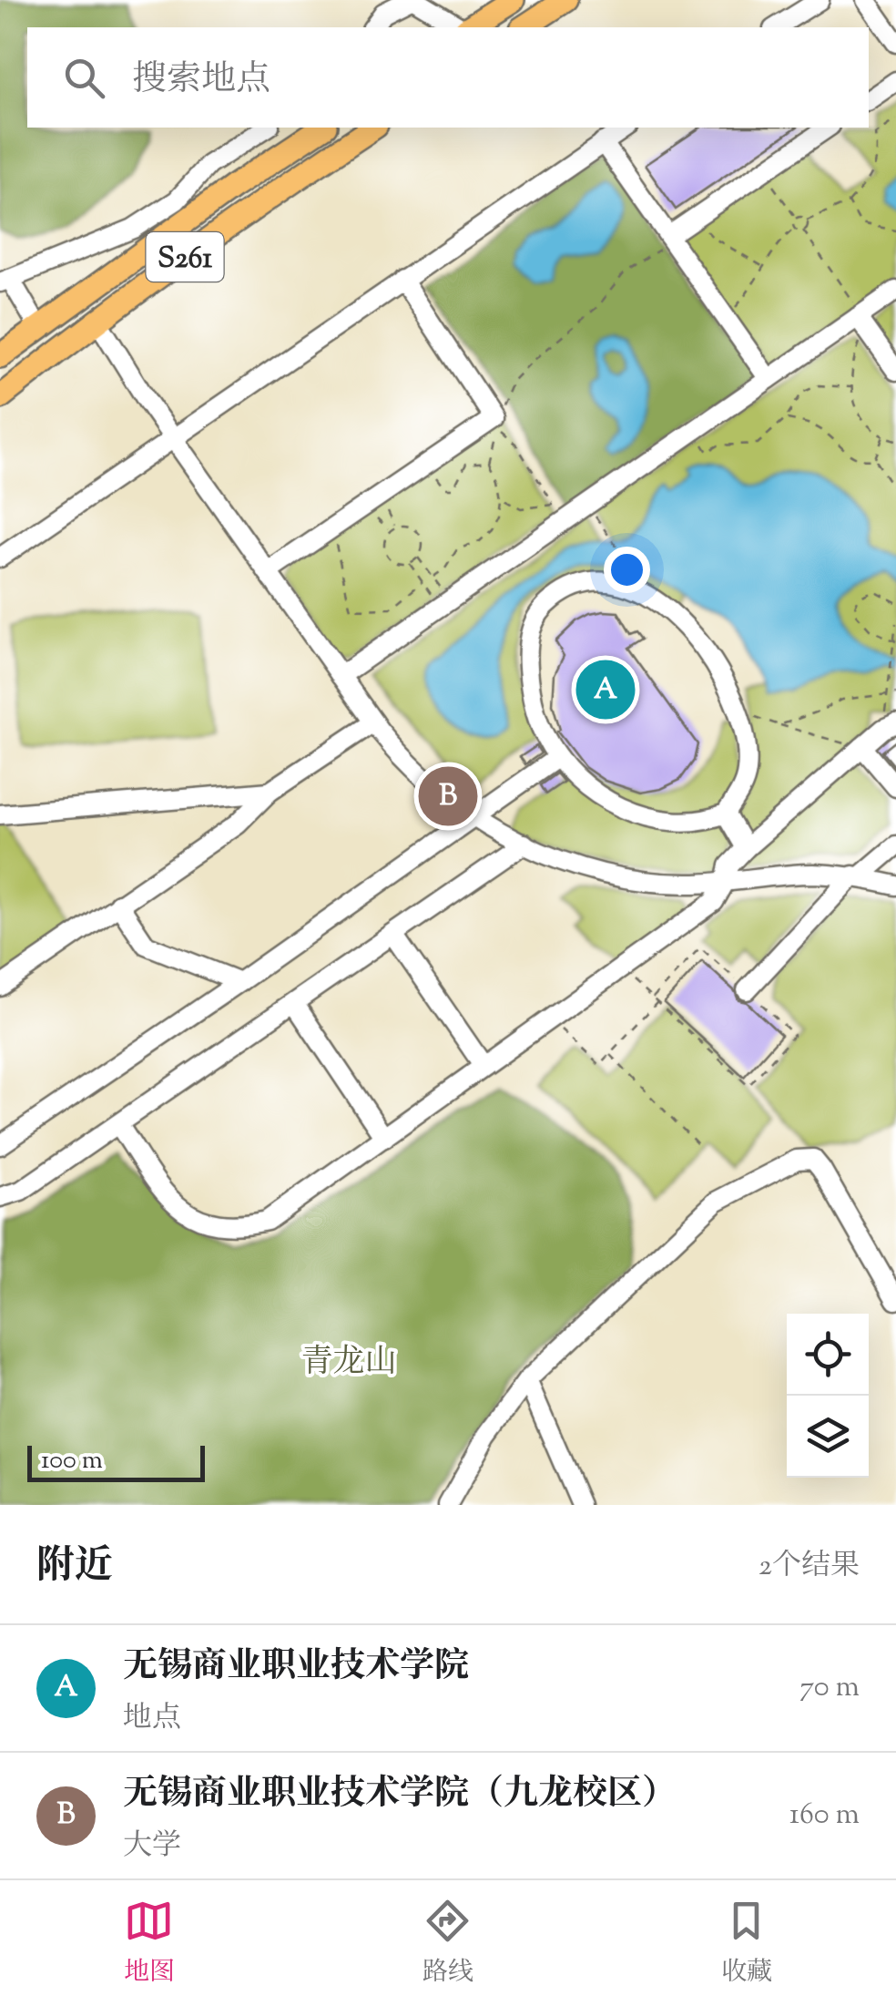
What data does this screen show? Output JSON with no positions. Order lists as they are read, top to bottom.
{
  "streets": {
    "main road": ["S261"]
  },
  "parks": ["青龙山"],
  "scale_bar": "100 m",
  "page": {
    "search": "搜索地点",
    "pins": ["A", "B"],
    "scale": "100 m",
    "heading": ["附近", "2个结果"],
    "list": [
      {
        "mark": "A",
        "name": "无锡商业职业技术学院",
        "note": "地点",
        "value": "70 m"
      },
      {
        "mark": "B",
        "name": "无锡商业职业技术学院（九龙校区）",
        "note": "大学",
        "value": "160 m"
      }
    ],
    "nav": ["地图", "路线", "收藏"]
  }
}
